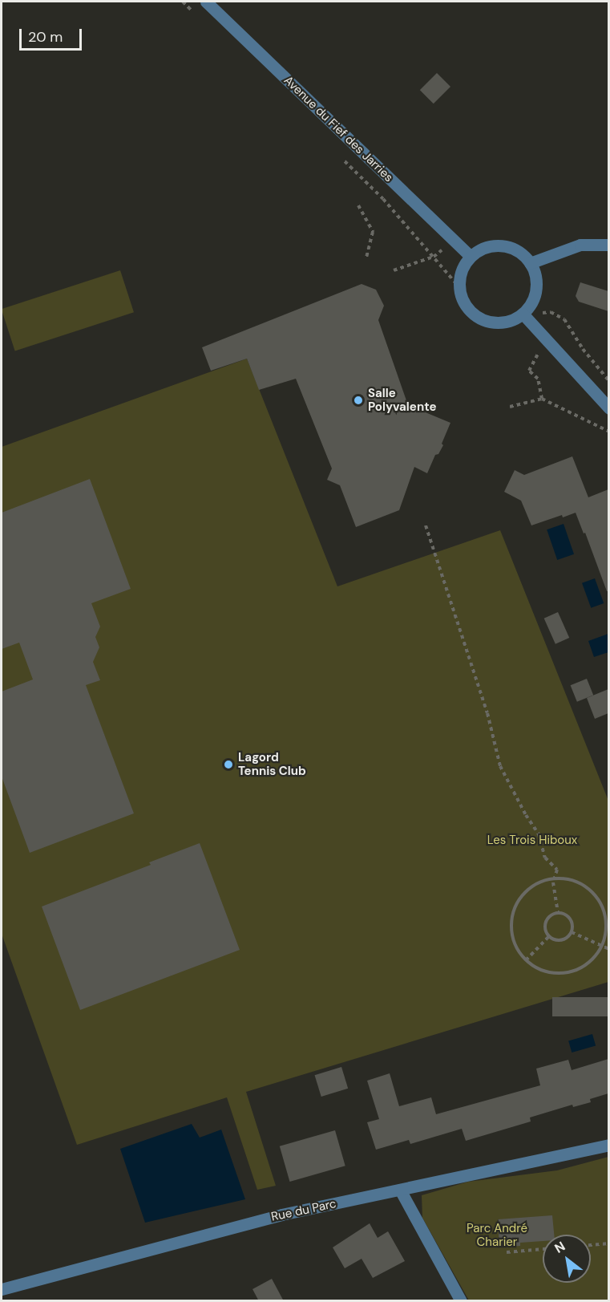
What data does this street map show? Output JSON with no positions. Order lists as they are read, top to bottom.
{
  "streets": {
    "street": ["Avenue du Fief des Jarries", "Rue du Parc"]
  },
  "parks": ["Les Trois Hiboux", "Parc André Charier"],
  "places": ["Salle Polyvalente", "Lagord Tennis Club"],
  "scale_bar": "20 m",
  "north": "top left"
}
